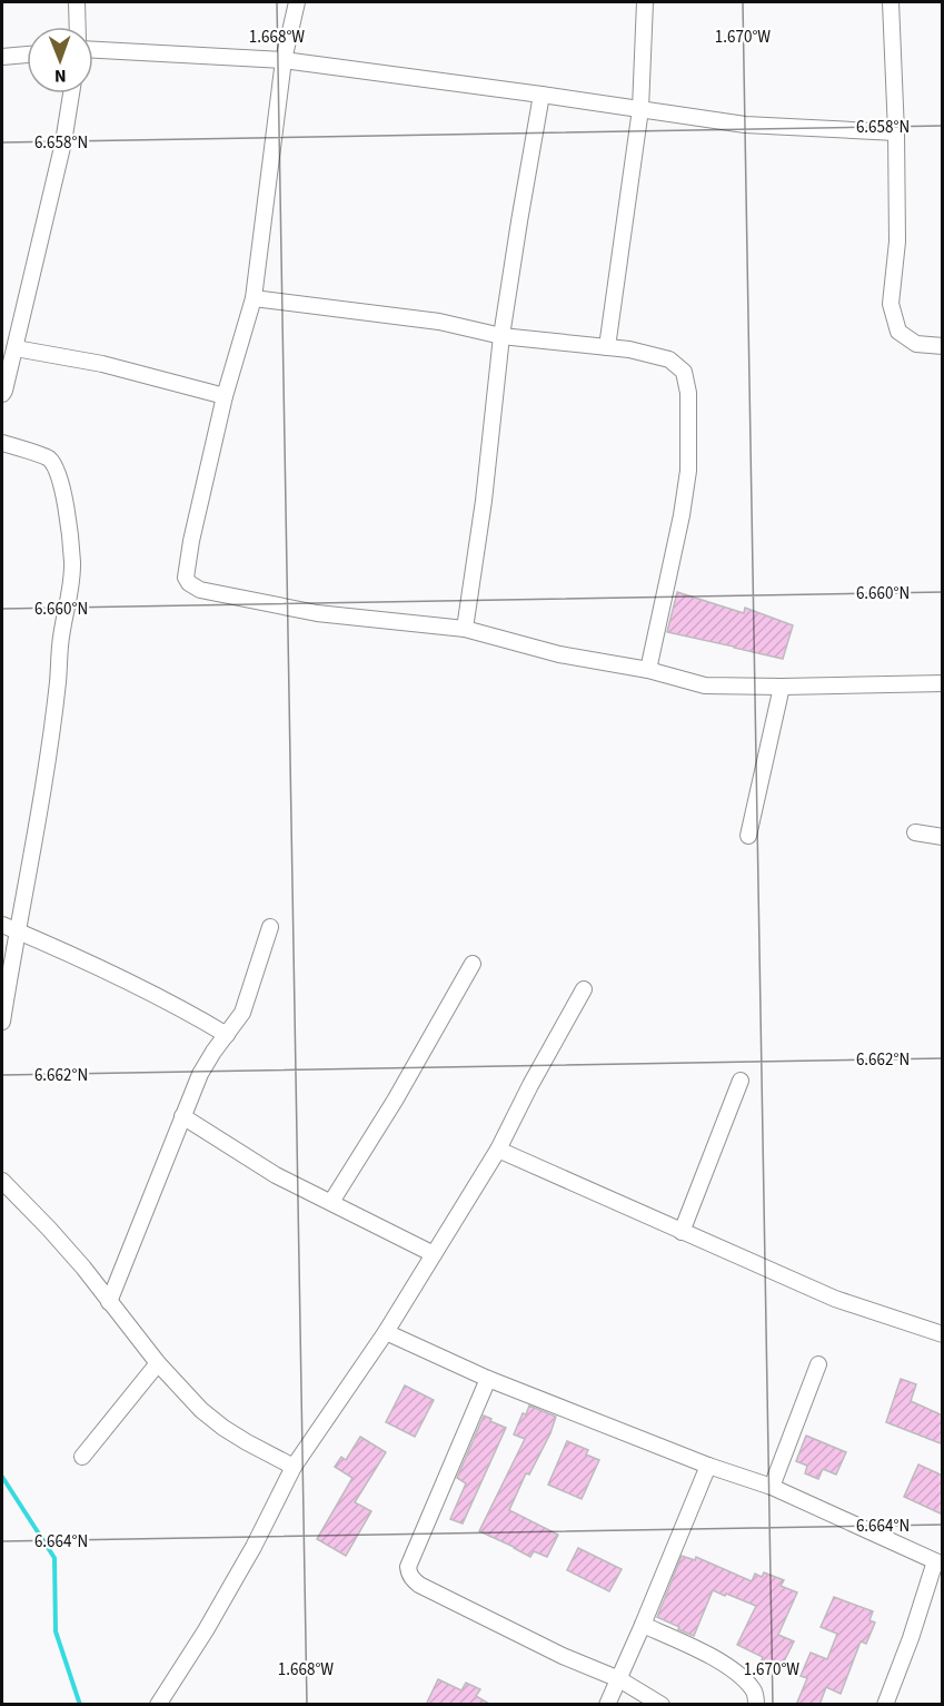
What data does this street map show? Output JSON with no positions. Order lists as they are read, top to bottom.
{
  "north": "bottom",
  "coordinates": [
    "1.668°W",
    "1.670°W",
    "6.658°N",
    "6.660°N",
    "6.662°N",
    "6.664°N"
  ]
}
